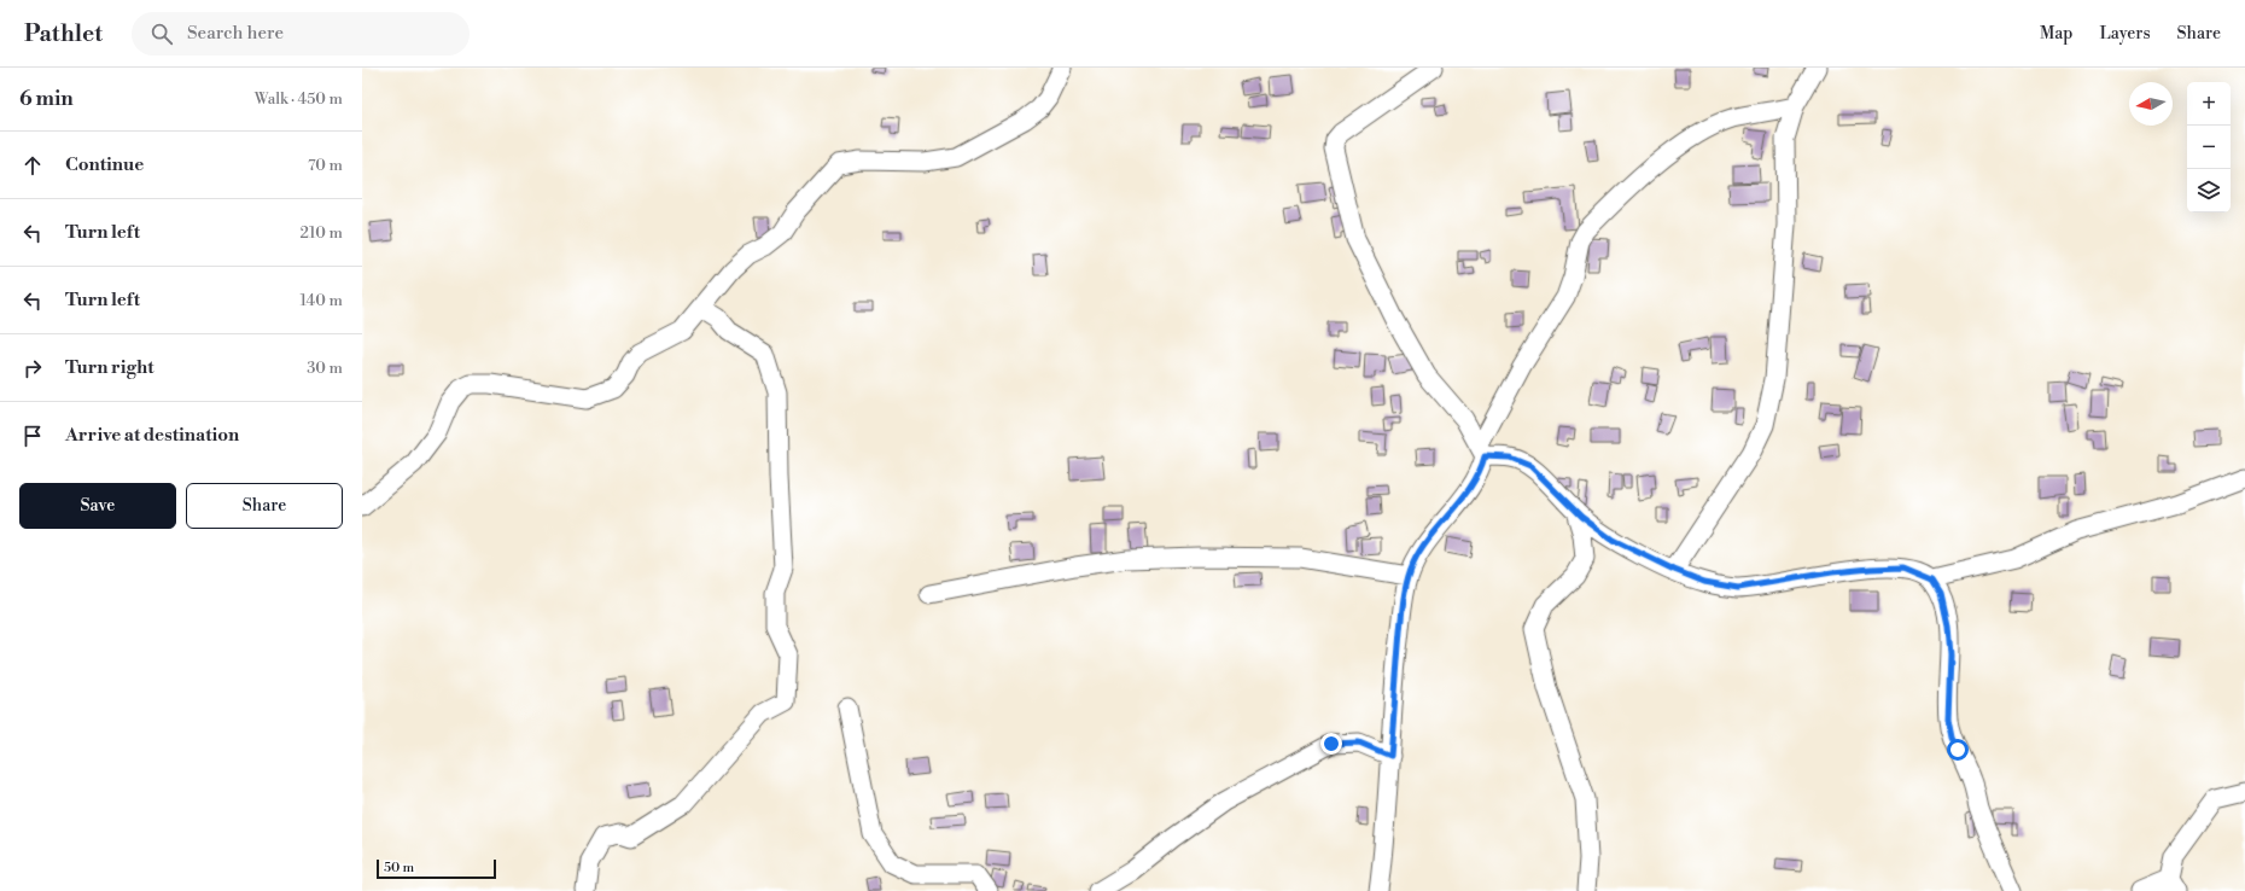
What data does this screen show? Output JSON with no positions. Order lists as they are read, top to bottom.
{
  "scale_bar": "50 m",
  "north": "left",
  "page": {
    "header": "Pathlet",
    "search": "Search here",
    "nav": ["Map", "Layers", "Share"],
    "heading": ["6 min", "Walk · 450 m"],
    "map_buttons": ["+", "−"],
    "list": [
      ["Continue", "70 m"],
      ["Turn left", "210 m"],
      ["Turn left", "140 m"],
      ["Turn right", "30 m"],
      "Arrive at destination"
    ],
    "buttons": ["Save", "Share"],
    "scale": "50 m"
  }
}
